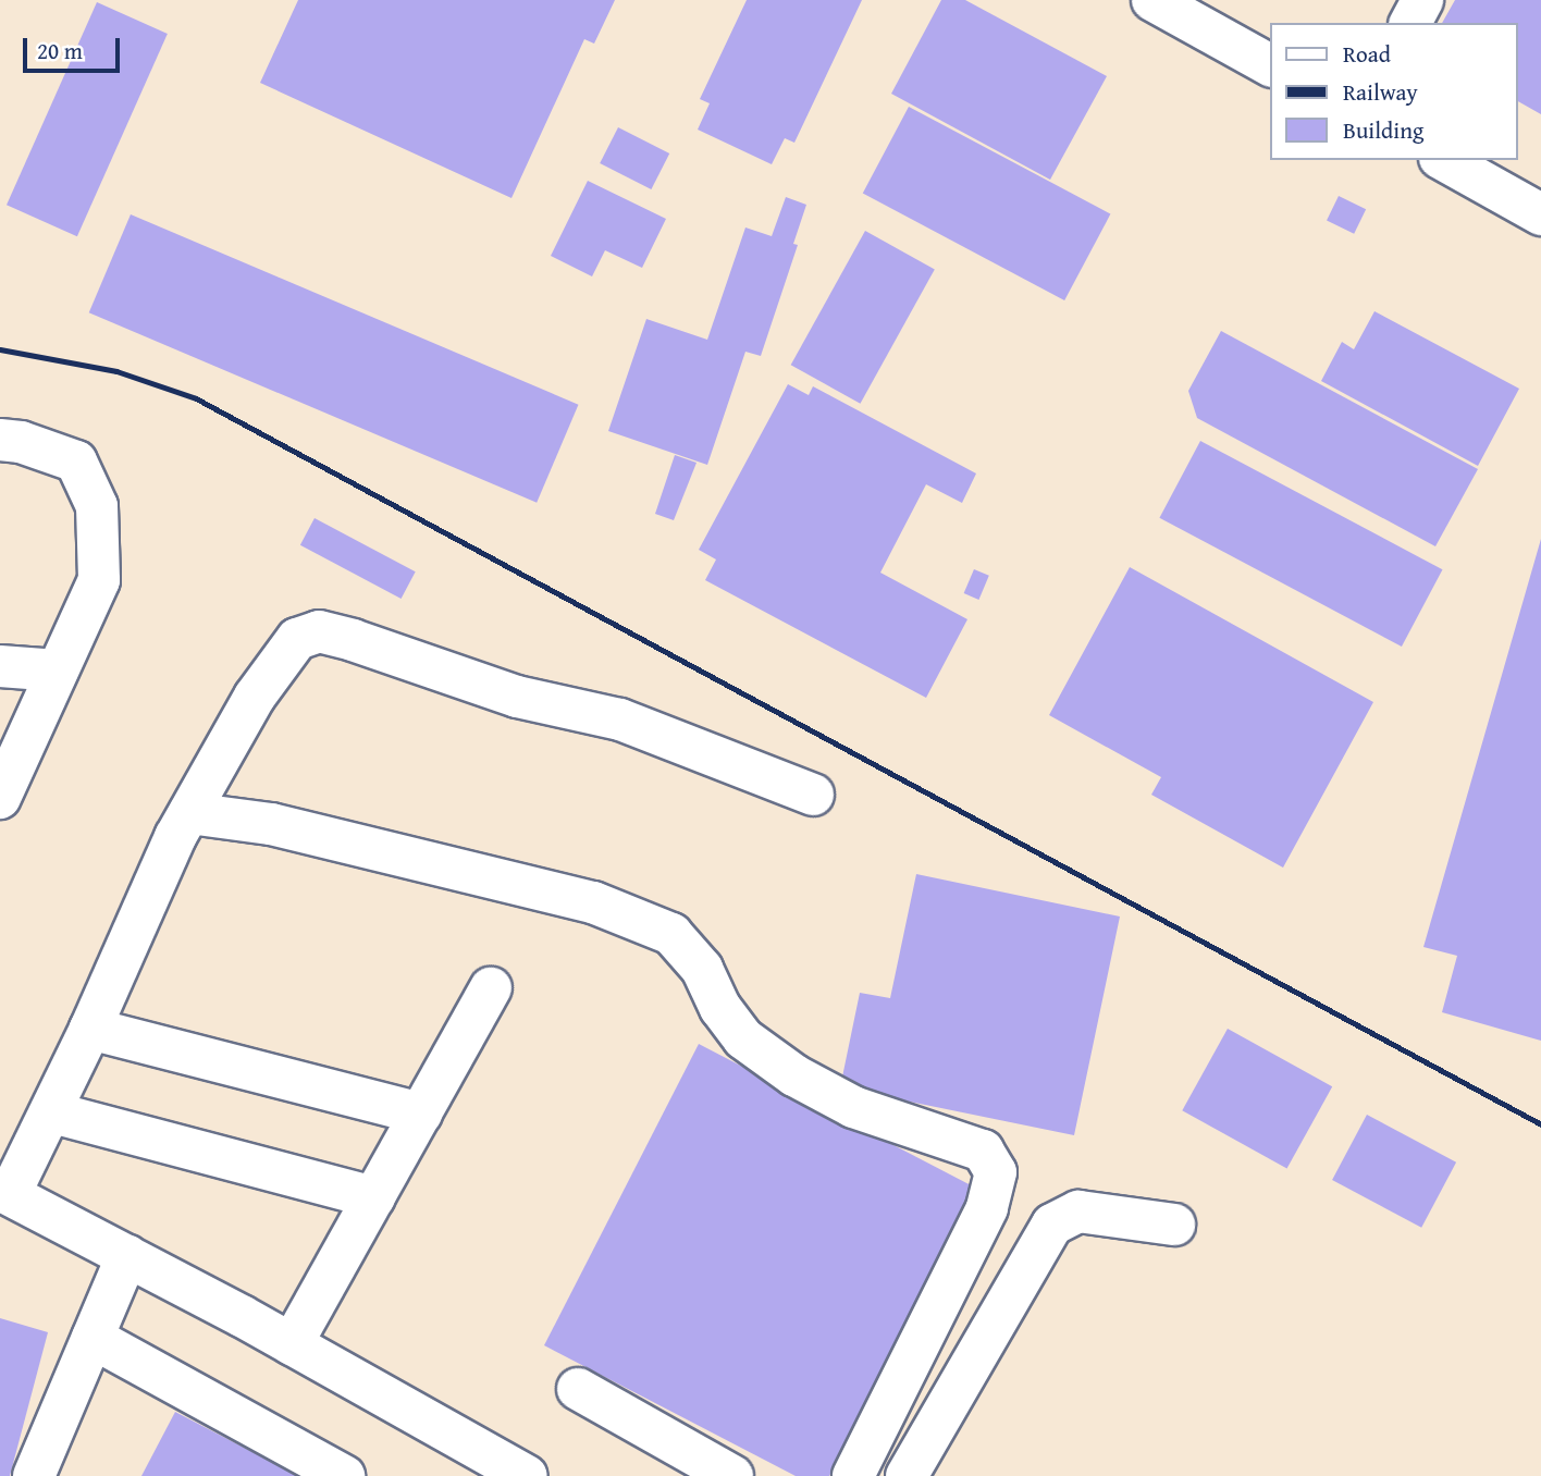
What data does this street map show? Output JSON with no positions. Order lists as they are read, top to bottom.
{
  "legend": ["Road", "Railway", "Building"],
  "scale_bar": "20 m"
}
